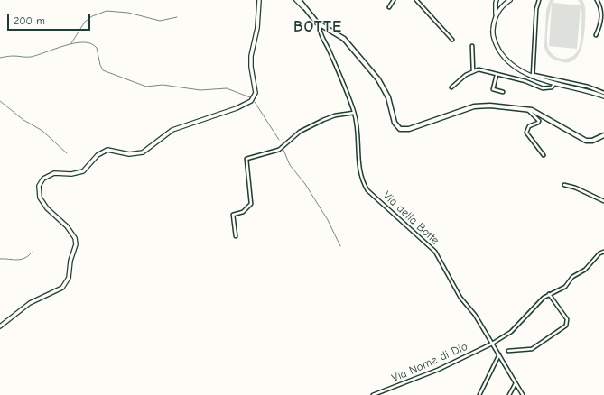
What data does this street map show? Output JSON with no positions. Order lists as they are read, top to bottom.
{
  "streets": {
    "street": ["Via della Botte", "Via Nome di Dio"]
  },
  "crossings": [
    ["Via della Botte", "Via Nome di Dio"]
  ],
  "districts": ["BOTTE"],
  "scale_bar": "200 m"
}
